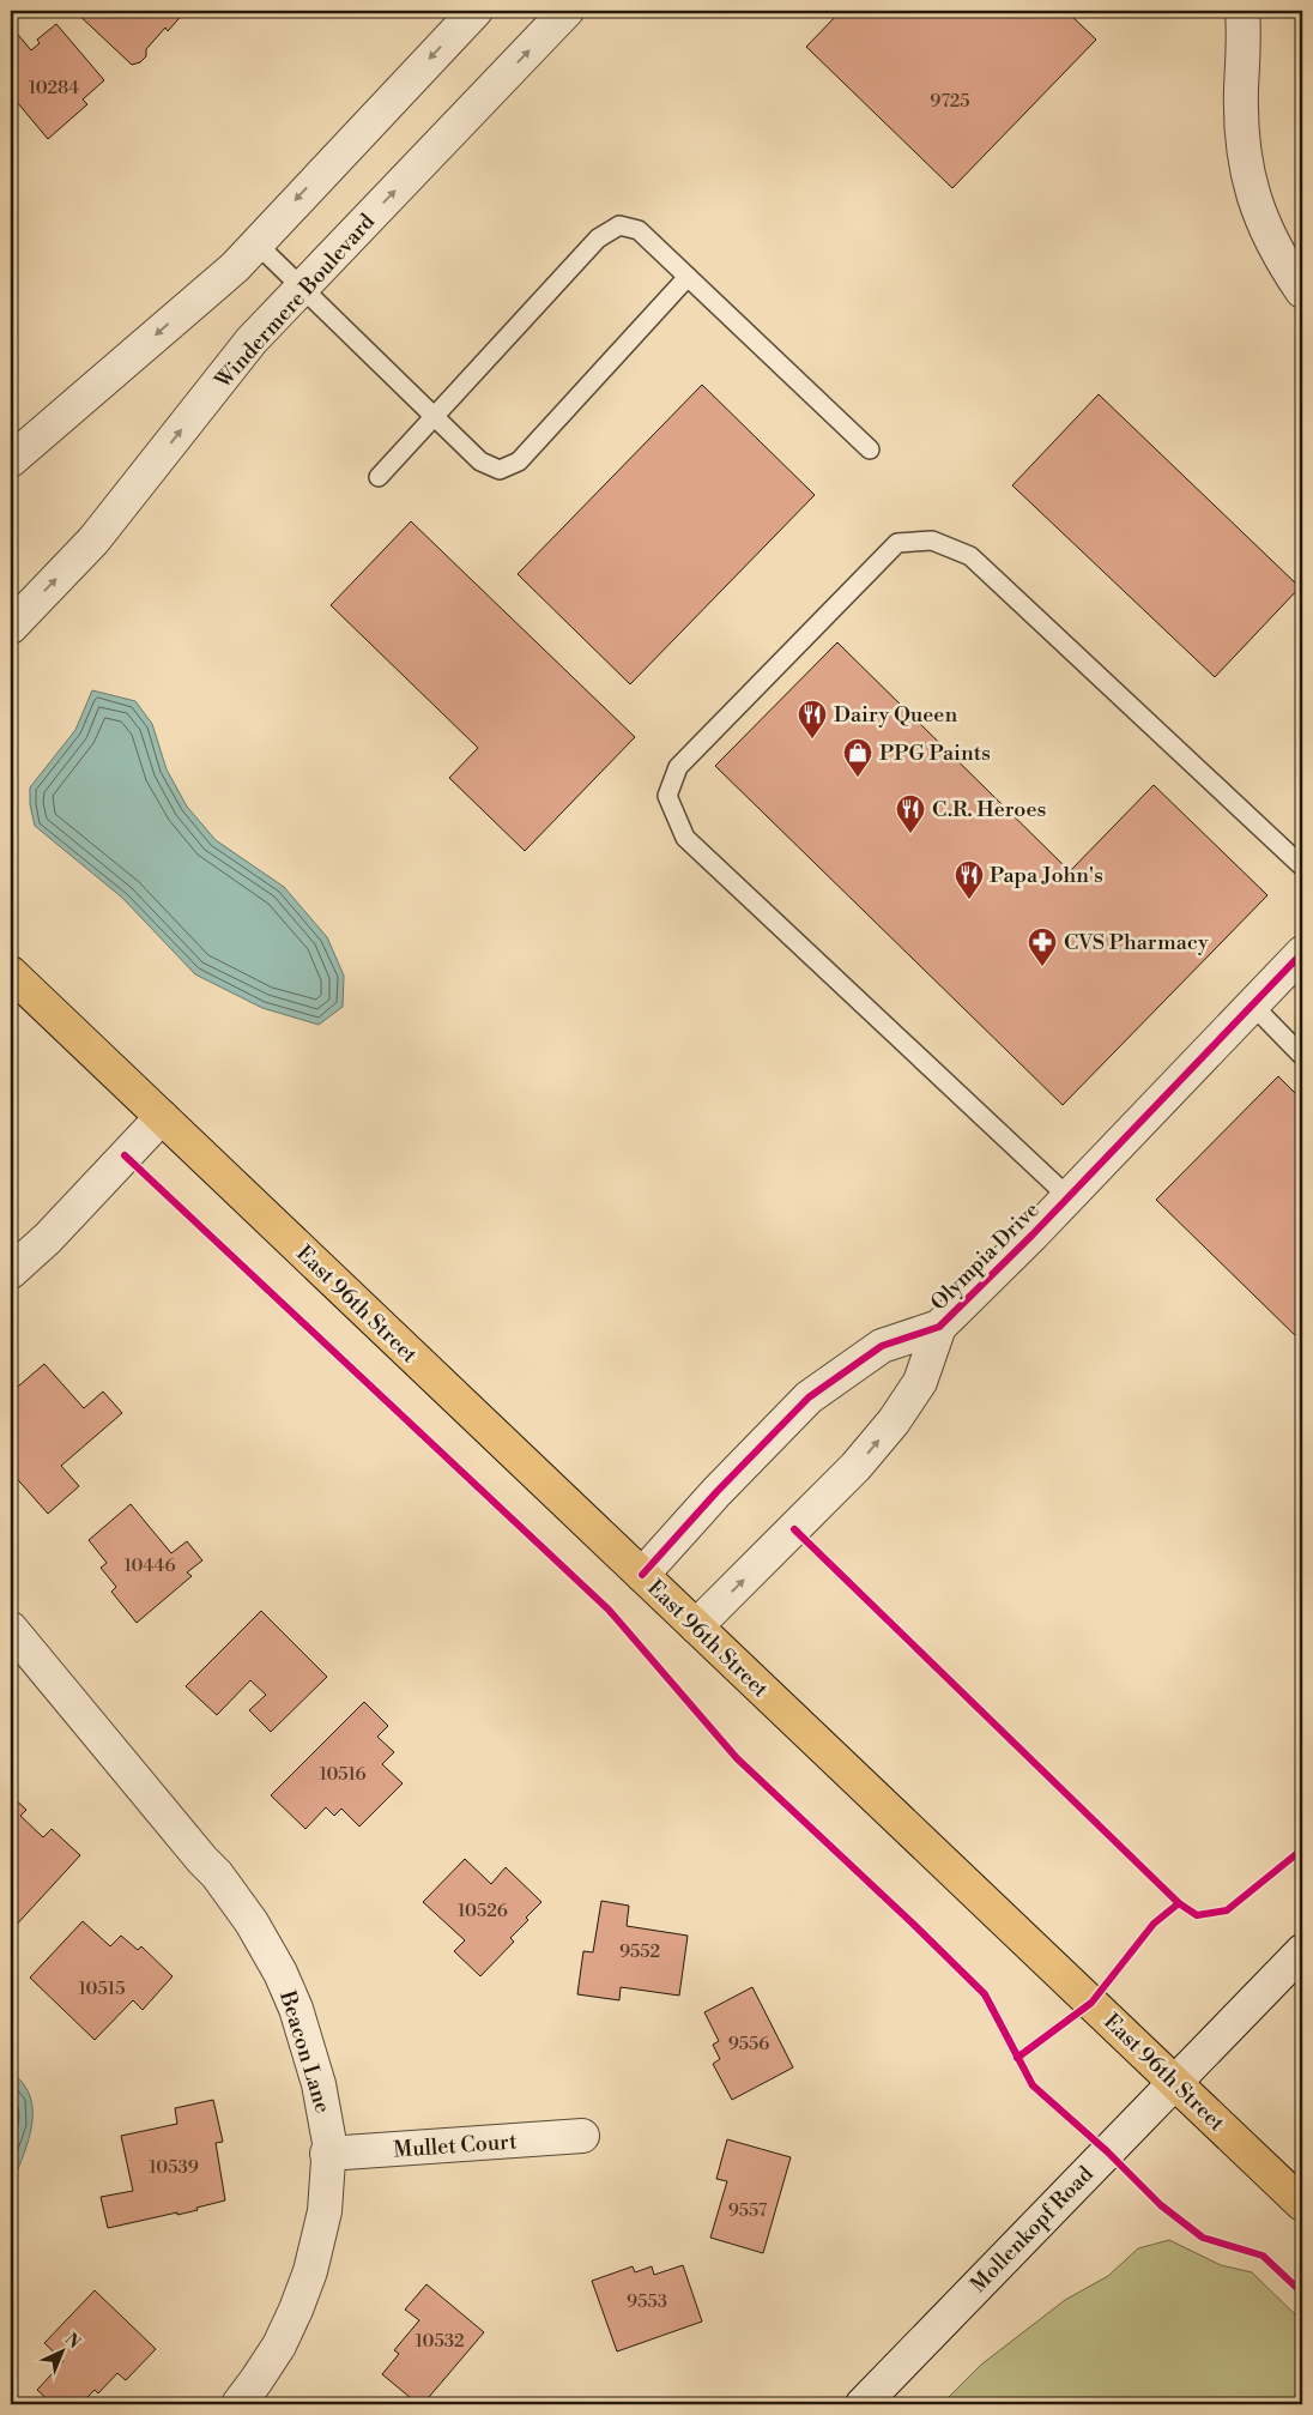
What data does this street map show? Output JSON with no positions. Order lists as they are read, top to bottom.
{
  "streets": {
    "main road": ["East 96th Street"],
    "street": [
      "Windermere Boulevard",
      "Olympia Drive",
      "Beacon Lane",
      "Mullet Court",
      "Mollenkopf Road"
    ]
  },
  "crossings": [
    ["Olympia Drive", "East 96th Street"],
    ["East 96th Street", "Mollenkopf Road"],
    ["Beacon Lane", "Mullet Court"]
  ],
  "places": {
    "restaurant": ["Dairy Queen", "C.R. Heroes", "Papa John's"],
    "shop": ["PPG Paints"],
    "pharmacy": ["CVS Pharmacy"]
  },
  "house_numbers": [
    "10284",
    "9725",
    "10446",
    "10516",
    "10526",
    "9552",
    "10515",
    "9556",
    "10539",
    "9557",
    "9553",
    "10532"
  ],
  "north": "top right"
}
